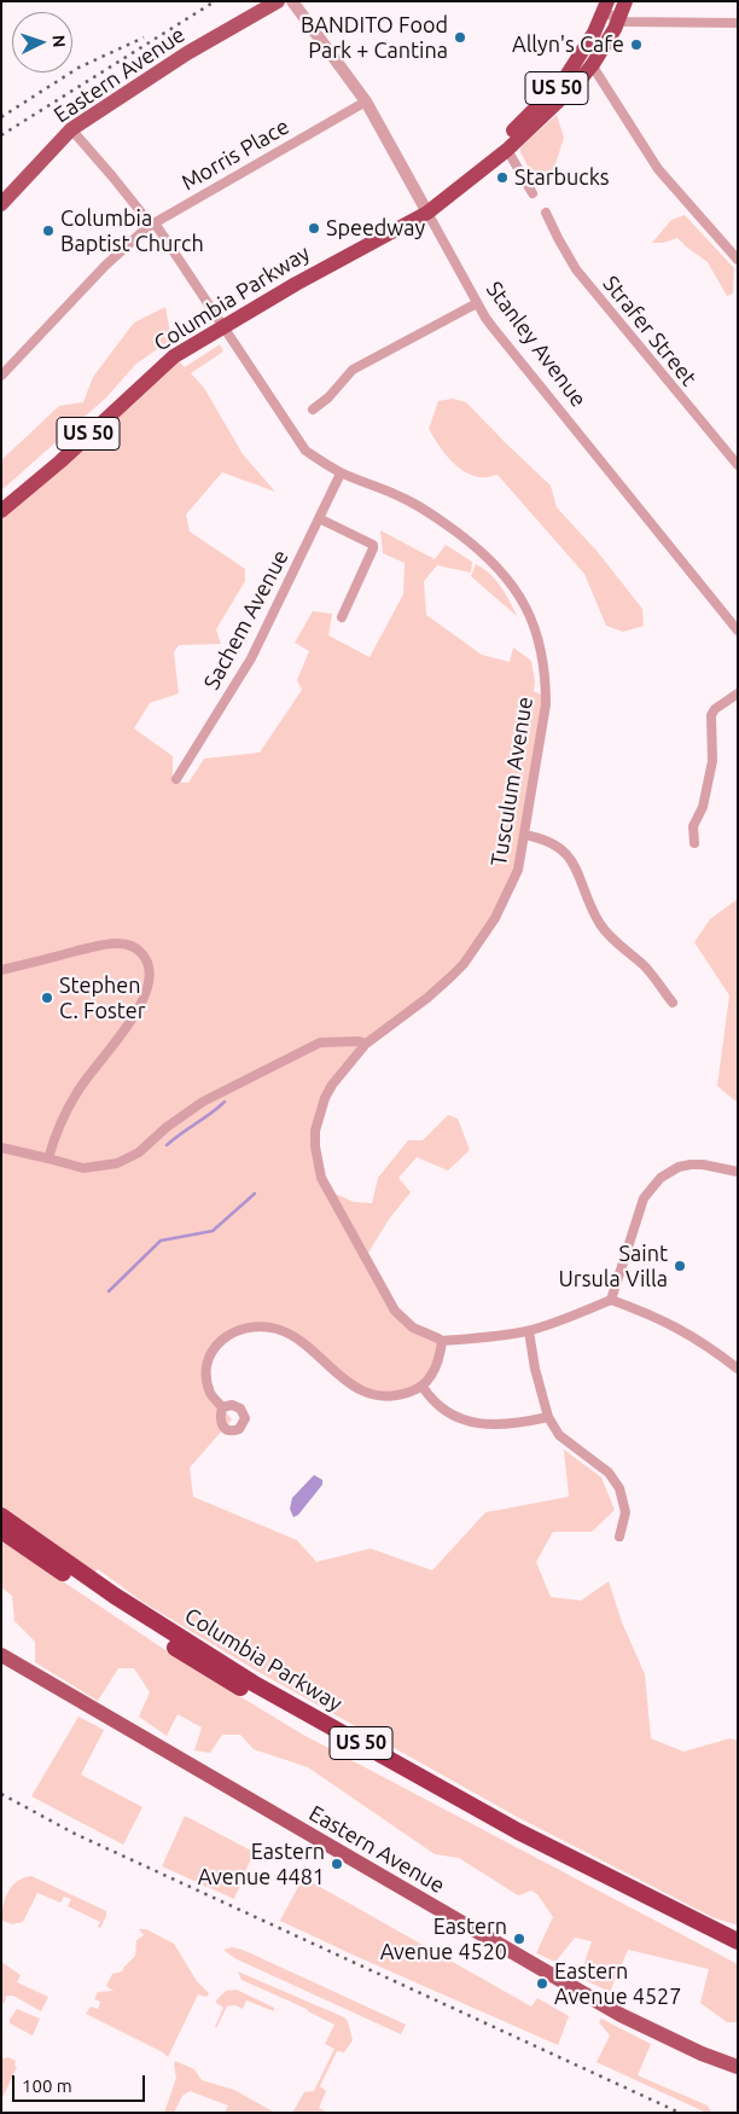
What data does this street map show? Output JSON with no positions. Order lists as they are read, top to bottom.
{
  "streets": {
    "highway": ["US 50", "Columbia Parkway"],
    "main road": ["Eastern Avenue"],
    "street": [
      "Morris Place",
      "Strafer Street",
      "Stanley Avenue",
      "Sachem Avenue",
      "Tusculum Avenue"
    ]
  },
  "crossings": [
    ["Eastern Avenue", "Tusculum Avenue"],
    ["Morris Place", "Stanley Avenue"],
    ["Morris Place", "Tusculum Avenue"],
    ["Columbia Parkway", "Stanley Avenue"],
    ["Columbia Parkway", "Tusculum Avenue"],
    ["Sachem Avenue", "Tusculum Avenue"]
  ],
  "places": [
    "BANDITO Food Park + Cantina",
    "Allyn's Cafe",
    "Starbucks",
    "Speedway",
    "Columbia Baptist Church",
    "Stephen C. Foster",
    "Saint Ursula Villa",
    "Eastern Avenue 4481",
    "Eastern Avenue 4520",
    "Eastern Avenue 4527"
  ],
  "scale_bar": "100 m",
  "north": "right"
}
